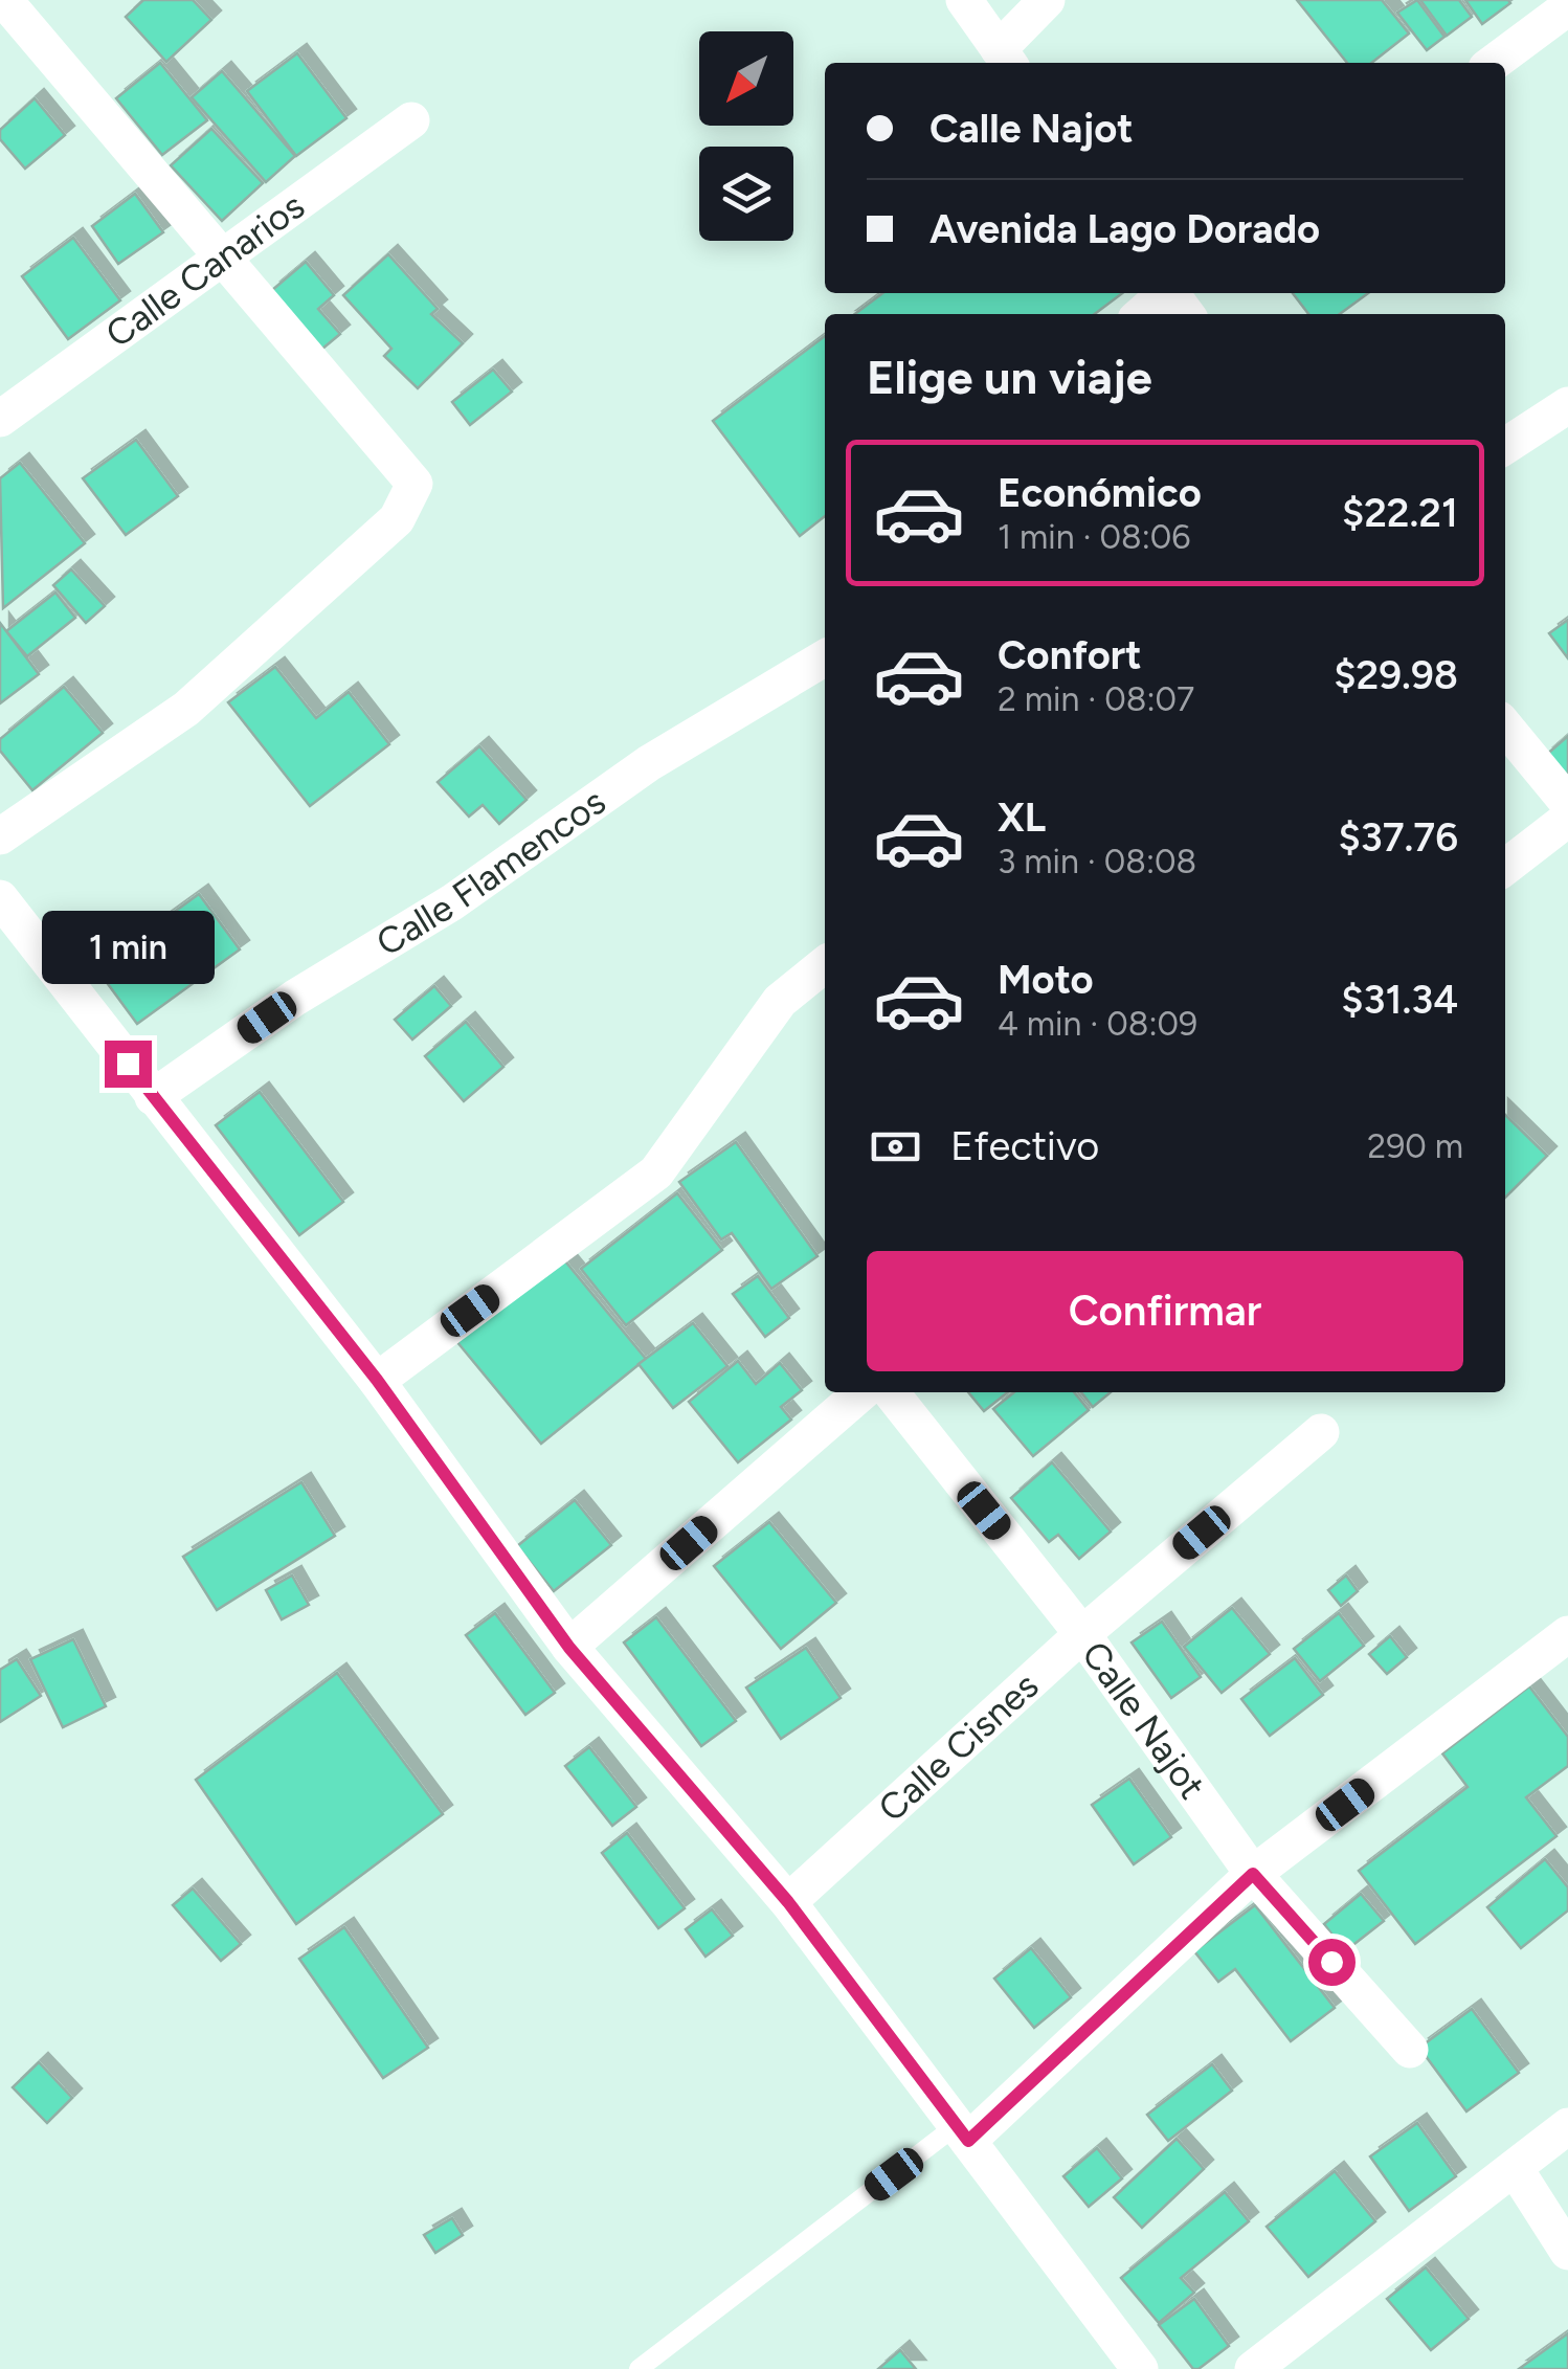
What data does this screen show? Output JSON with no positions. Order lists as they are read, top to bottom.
{
  "streets": {
    "street": [
      "Calle Canarios",
      "Calle Flamencos",
      "Calle Najot",
      "Calle Cisnes"
    ]
  },
  "crossings": [
    ["Calle Najot", "Calle Cisnes"]
  ],
  "north": "bottom left",
  "page": {
    "banner": ["Calle Najot", "Avenida Lago Dorado"],
    "heading": "Elige un viaje",
    "list": [
      {
        "name": "Económico",
        "note": "1 min · 08:06",
        "value": "$22.21"
      },
      {
        "name": "Confort",
        "note": "2 min · 08:07",
        "value": "$29.98"
      },
      {
        "name": "XL",
        "note": "3 min · 08:08",
        "value": "$37.76"
      },
      {
        "name": "Moto",
        "note": "4 min · 08:09",
        "value": "$31.34"
      }
    ],
    "bubble": "1 min",
    "pay": ["Efectivo", "290 m"],
    "buttons": "Confirmar"
  }
}
